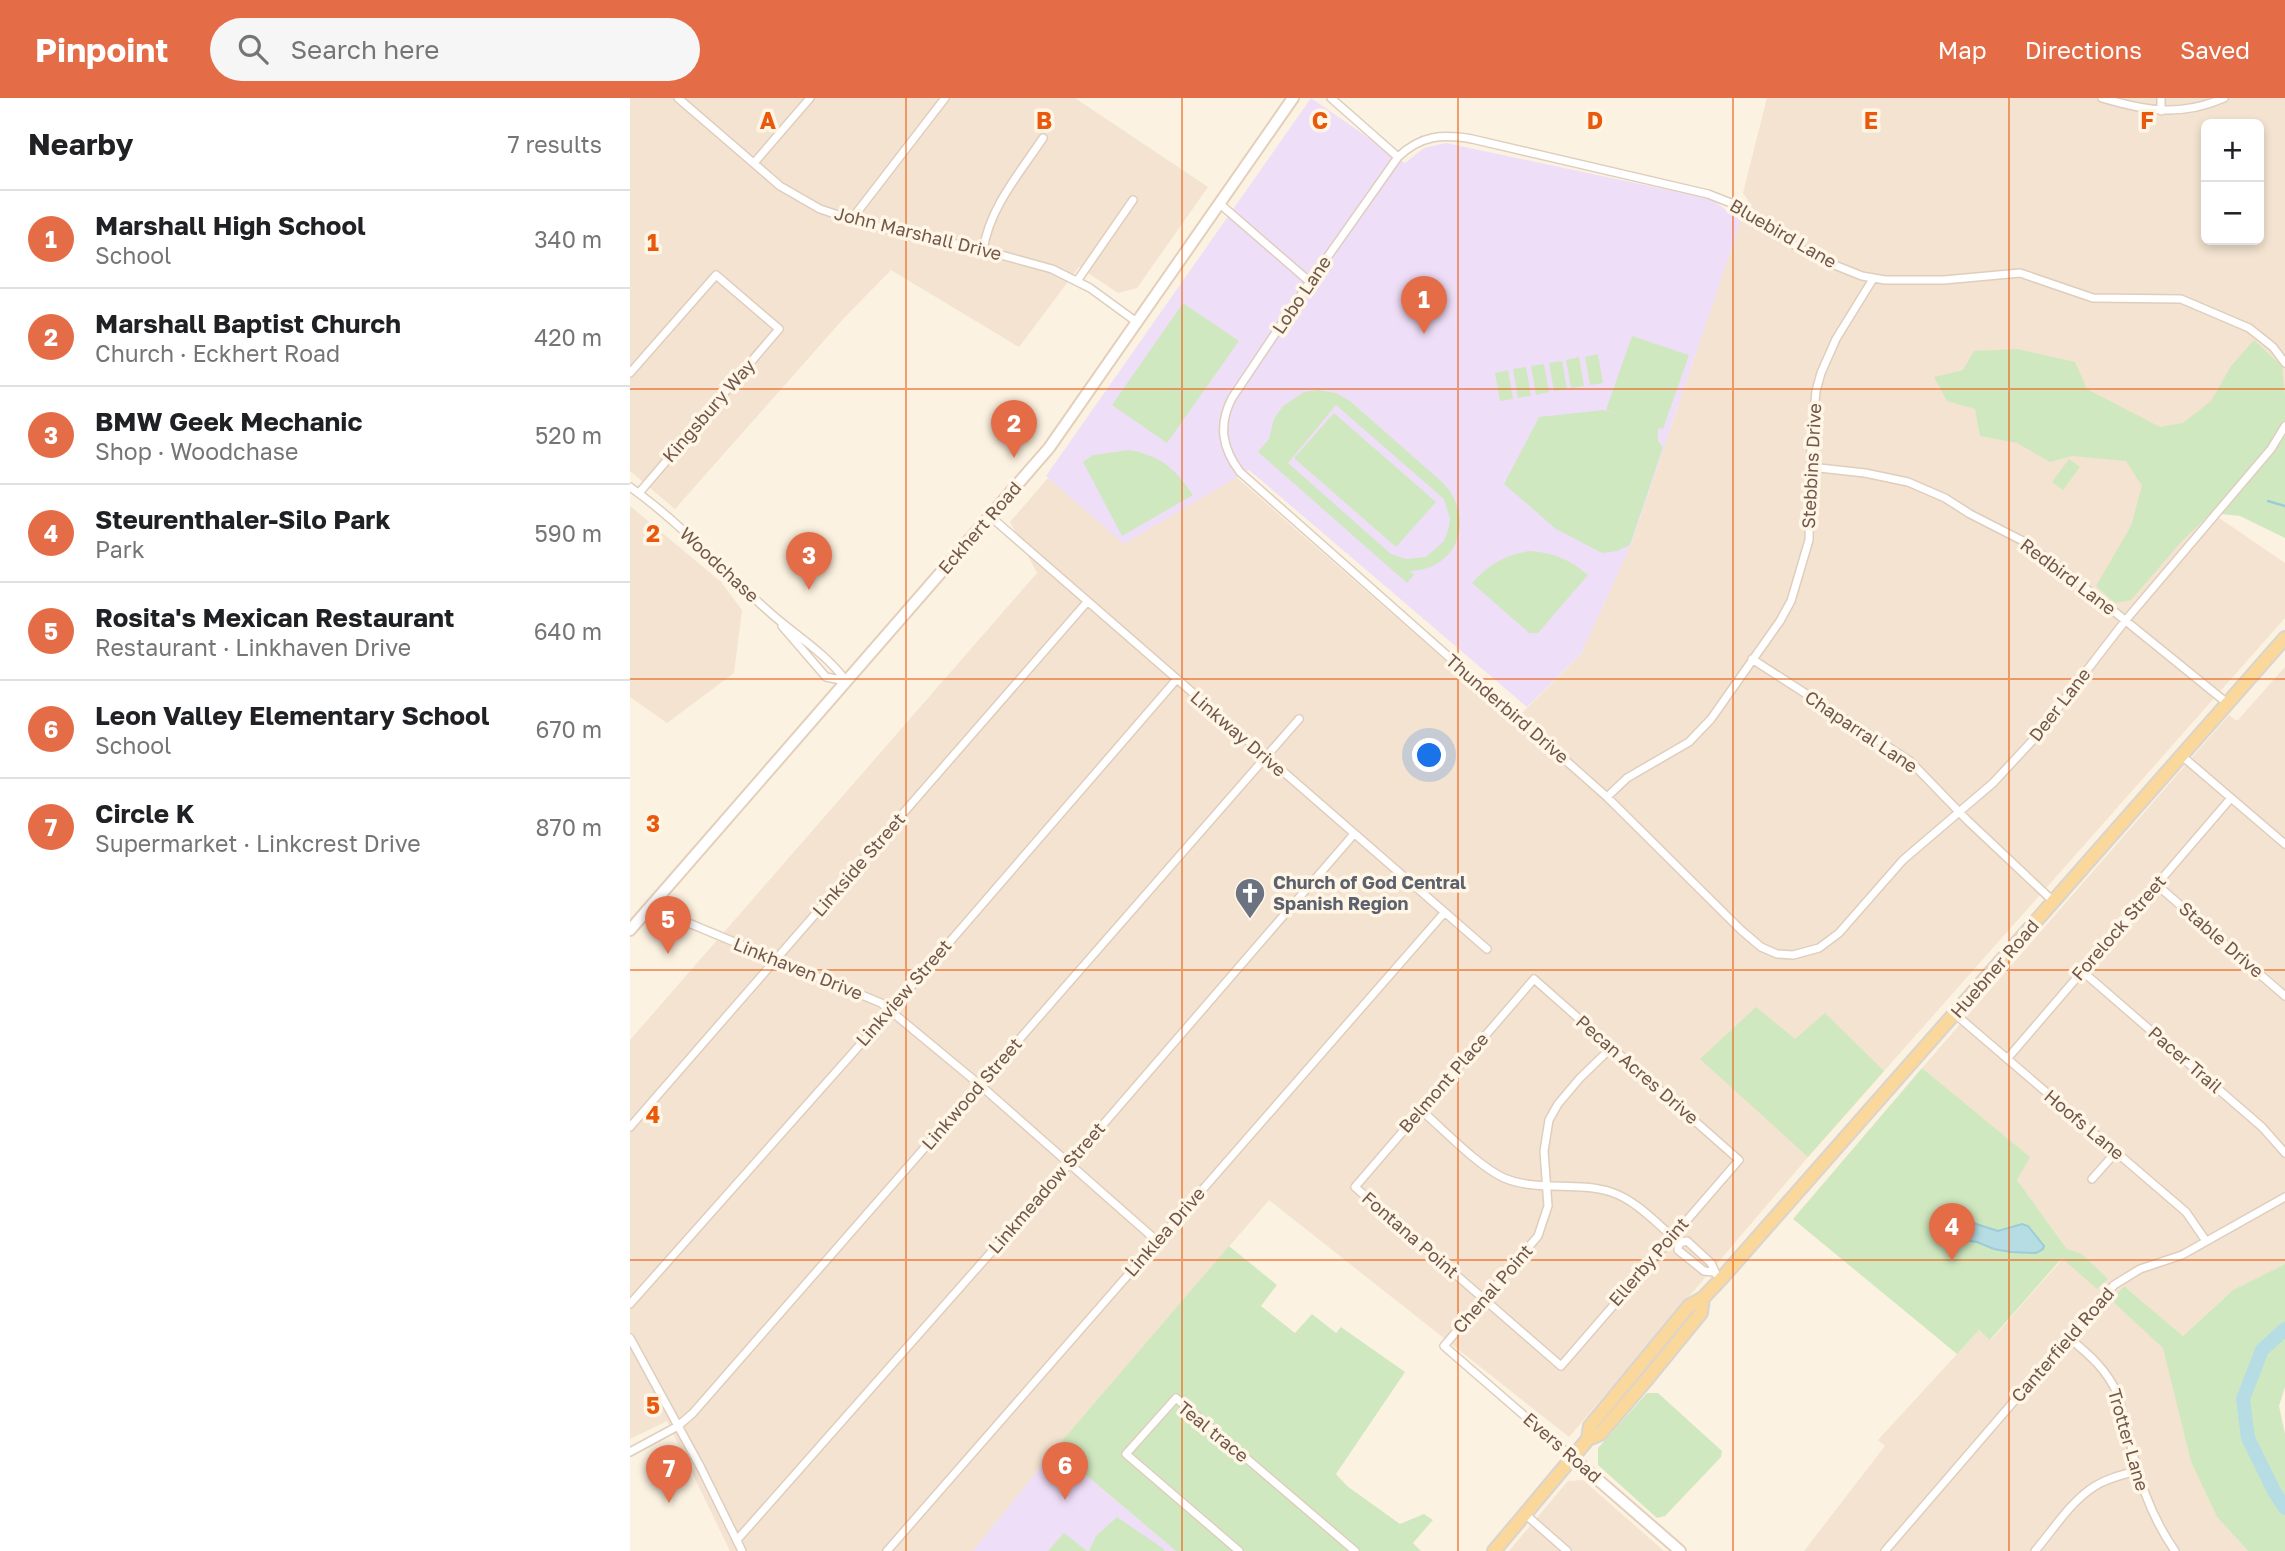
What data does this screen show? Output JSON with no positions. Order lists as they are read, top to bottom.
{
  "streets": {
    "main road": ["Eckhert Road", "Huebner Road", "Evers Road"],
    "street": [
      "John Marshall Drive",
      "Bluebird Lane",
      "Lobo Lane",
      "Kingsbury Way",
      "Stebbins Drive",
      "Woodchase",
      "Redbird Lane",
      "Deer Lane",
      "Thunderbird Drive",
      "Chaparral Lane",
      "Linkway Drive",
      "Linkside Street",
      "Forelock Street",
      "Stable Drive",
      "Linkhaven Drive",
      "Linkview Street",
      "Pacer Trail",
      "Pecan Acres Drive",
      "Belmont Place",
      "Linkwood Street",
      "Hoofs Lane",
      "Linkmeadow Street",
      "Linklea Drive",
      "Fontana Point",
      "Ellerby Point",
      "Chenal Point",
      "Canterfield Road",
      "Teal trace",
      "Trotter Lane"
    ]
  },
  "crossings": [
    ["John Marshall Drive", "Eckhert Road"],
    ["Bluebird Lane", "Lobo Lane"],
    ["Bluebird Lane", "Stebbins Drive"],
    ["Lobo Lane", "Thunderbird Drive"],
    ["Kingsbury Way", "Woodchase"],
    ["Stebbins Drive", "Redbird Lane"],
    ["Stebbins Drive", "Thunderbird Drive"],
    ["Stebbins Drive", "Chaparral Lane"],
    ["Eckhert Road", "Woodchase"],
    ["Eckhert Road", "Linkway Drive"],
    ["Eckhert Road", "Linkhaven Drive"],
    ["Redbird Lane", "Deer Lane"],
    ["Redbird Lane", "Huebner Road"],
    ["Deer Lane", "Thunderbird Drive"],
    ["Deer Lane", "Chaparral Lane"],
    ["Chaparral Lane", "Huebner Road"],
    ["Linkway Drive", "Linkside Street"],
    ["Linkway Drive", "Linkview Street"],
    ["Linkway Drive", "Linkwood Street"],
    ["Linkway Drive", "Linkmeadow Street"],
    ["Linkway Drive", "Linklea Drive"],
    ["Linkside Street", "Linkhaven Drive"],
    ["Forelock Street", "Stable Drive"],
    ["Forelock Street", "Pacer Trail"],
    ["Forelock Street", "Hoofs Lane"],
    ["Linkhaven Drive", "Linkview Street"],
    ["Linkhaven Drive", "Linkwood Street"],
    ["Linkhaven Drive", "Linkmeadow Street"],
    ["Linkhaven Drive", "Linklea Drive"],
    ["Huebner Road", "Hoofs Lane"],
    ["Huebner Road", "Evers Road"],
    ["Pecan Acres Drive", "Belmont Place"],
    ["Pecan Acres Drive", "Ellerby Point"],
    ["Pecan Acres Drive", "Chenal Point"],
    ["Belmont Place", "Fontana Point"],
    ["Hoofs Lane", "Canterfield Road"],
    ["Fontana Point", "Ellerby Point"],
    ["Fontana Point", "Chenal Point"],
    ["Chenal Point", "Evers Road"],
    ["Canterfield Road", "Trotter Lane"]
  ],
  "places": {
    "church": ["Church of God Central Spanish Region"]
  },
  "page": {
    "header": "Pinpoint",
    "search": "Search here",
    "nav": ["Map", "Directions", "Saved"],
    "heading": ["Nearby", "7 results"],
    "map_buttons": ["+", "−"],
    "list": [
      {
        "mark": "1",
        "name": "Marshall High School",
        "note": "School",
        "value": "340 m"
      },
      {
        "mark": "2",
        "name": "Marshall Baptist Church",
        "note": "Church · Eckhert Road",
        "value": "420 m"
      },
      {
        "mark": "3",
        "name": "BMW Geek Mechanic",
        "note": "Shop · Woodchase",
        "value": "520 m"
      },
      {
        "mark": "4",
        "name": "Steurenthaler-Silo Park",
        "note": "Park",
        "value": "590 m"
      },
      {
        "mark": "5",
        "name": "Rosita's Mexican Restaurant",
        "note": "Restaurant · Linkhaven Drive",
        "value": "640 m"
      },
      {
        "mark": "6",
        "name": "Leon Valley Elementary School",
        "note": "School",
        "value": "670 m"
      },
      {
        "mark": "7",
        "name": "Circle K",
        "note": "Supermarket · Linkcrest Drive",
        "value": "870 m"
      }
    ],
    "pins": [
      "1",
      "2",
      "3",
      "5",
      "4",
      "6",
      "7"
    ]
  },
  "grid": {
    "columns": [
      "A",
      "B",
      "C",
      "D",
      "E",
      "F"
    ],
    "rows": [
      "1",
      "2",
      "3",
      "4",
      "5"
    ]
  }
}
